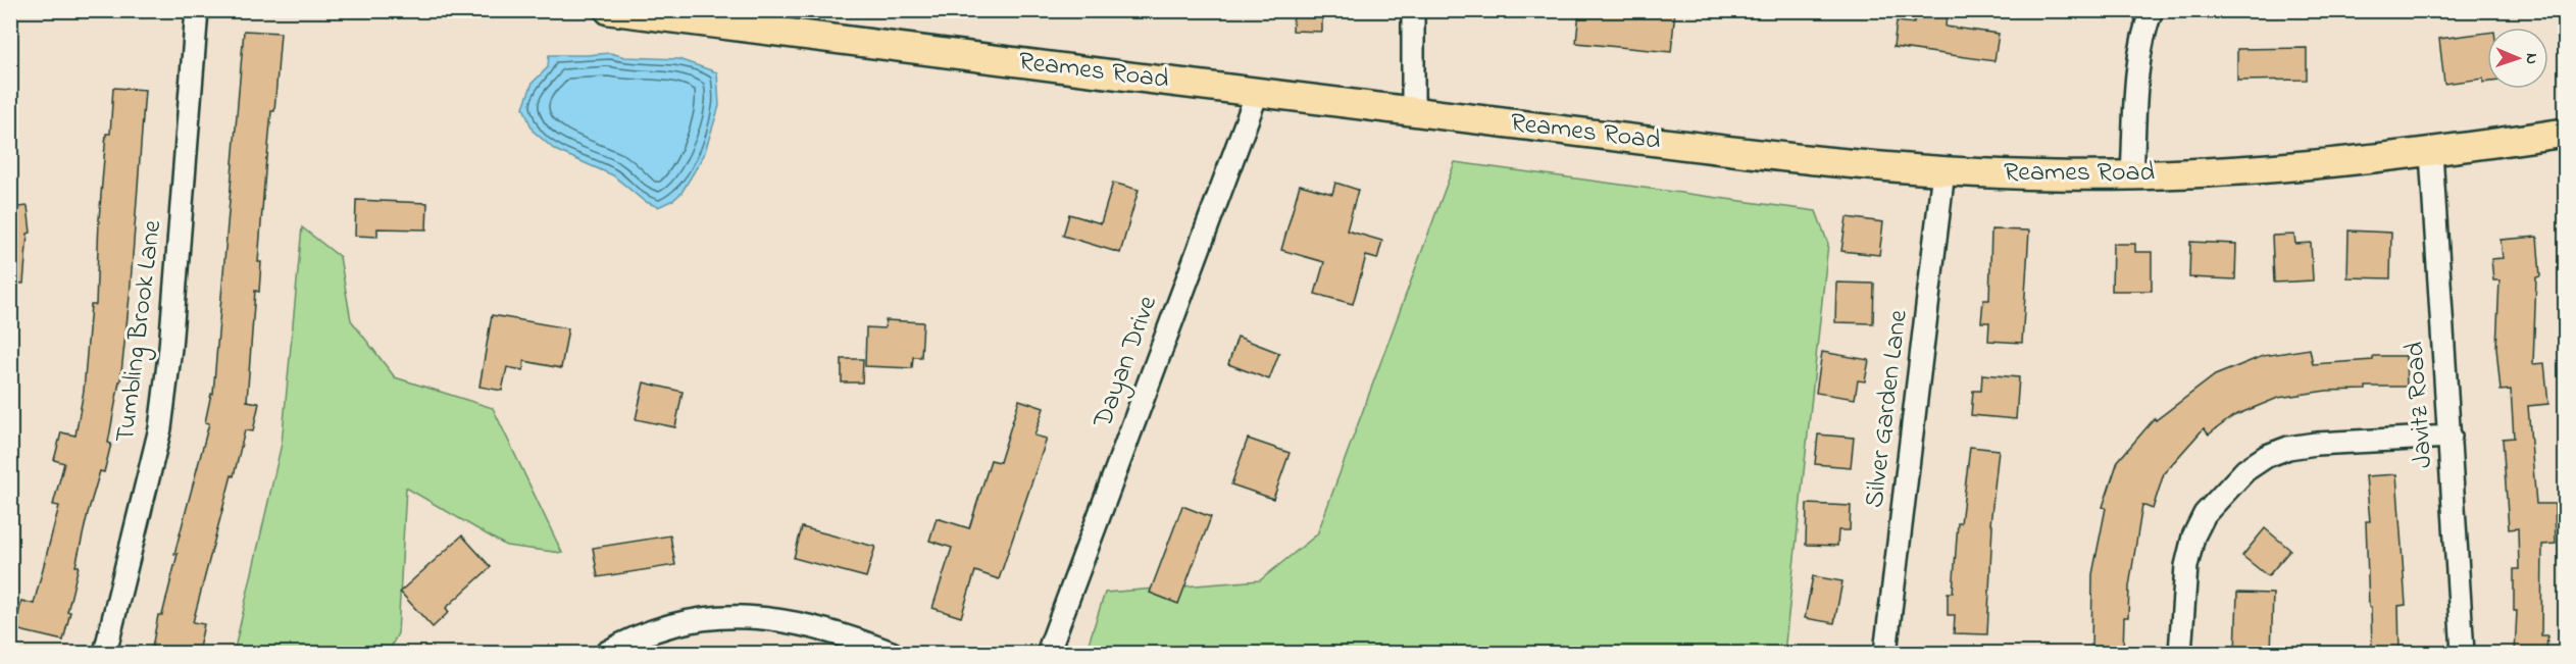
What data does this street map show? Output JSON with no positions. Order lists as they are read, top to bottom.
{
  "streets": {
    "main road": ["Reames Road"],
    "street": [
      "Tumbling Brook Lane",
      "Dayan Drive",
      "Javitz Road",
      "Silver Garden Lane"
    ]
  },
  "crossings": [
    ["Reames Road", "Dayan Drive"],
    ["Reames Road", "Javitz Road"],
    ["Reames Road", "Silver Garden Lane"]
  ],
  "north": "right"
}
